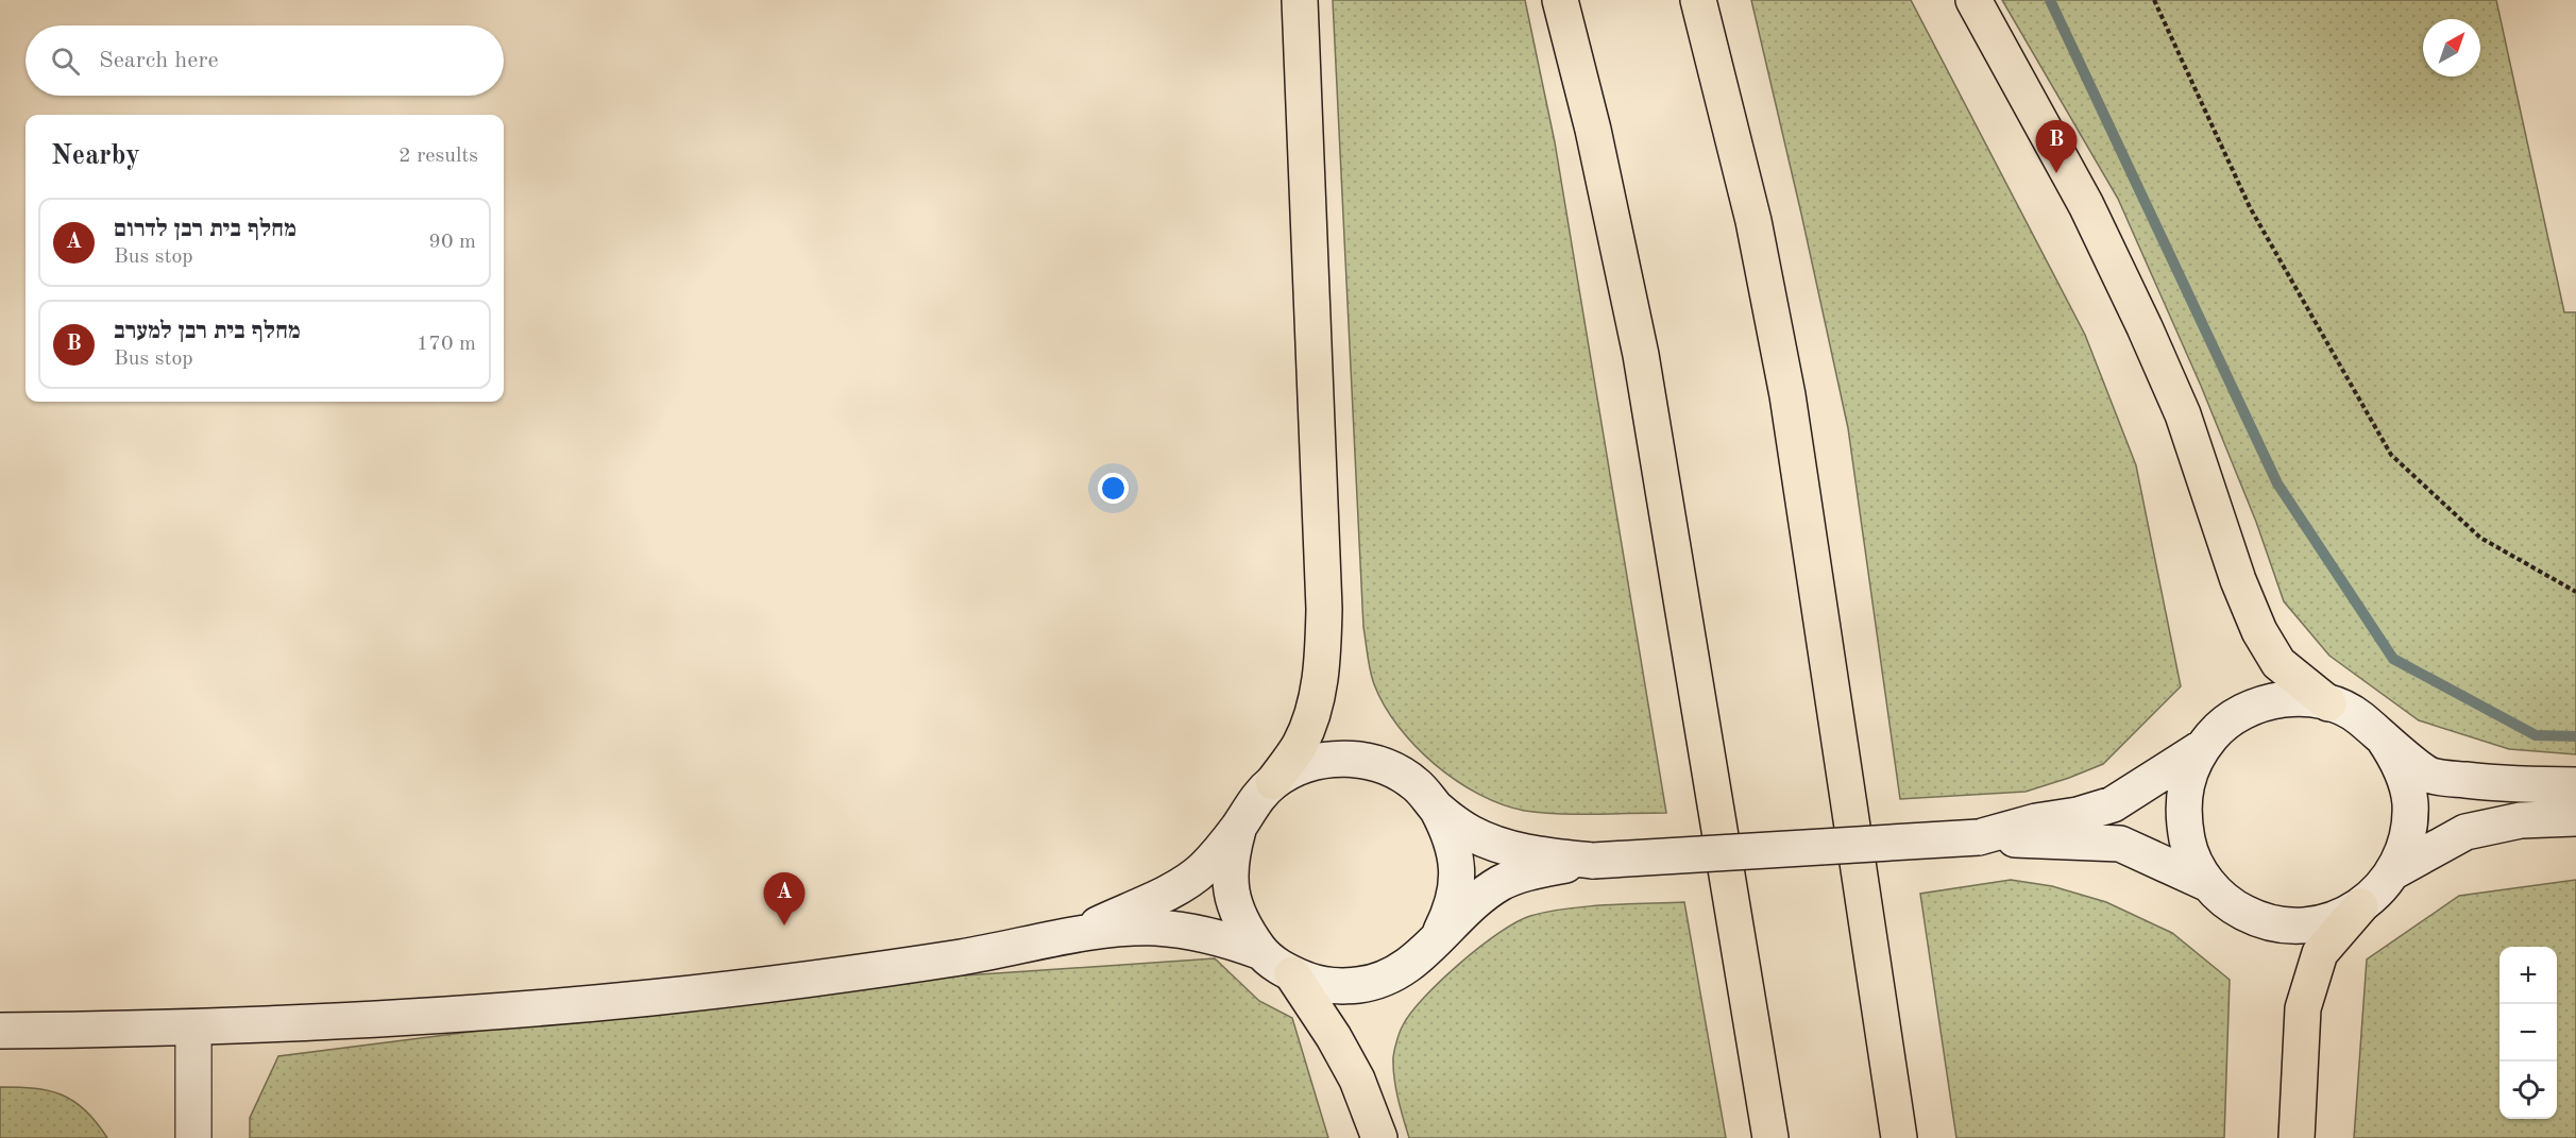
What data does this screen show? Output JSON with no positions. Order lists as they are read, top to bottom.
{
  "north": "top right",
  "page": {
    "search": "Search here",
    "heading": ["Nearby", "2 results"],
    "pins": ["B", "A"],
    "list": [
      {
        "mark": "A",
        "name": "מחלף בית רבן לדרום",
        "note": "Bus stop",
        "value": "90 m"
      },
      {
        "mark": "B",
        "name": "מחלף בית רבן למערב",
        "note": "Bus stop",
        "value": "170 m"
      }
    ],
    "map_buttons": ["+", "−"]
  }
}
